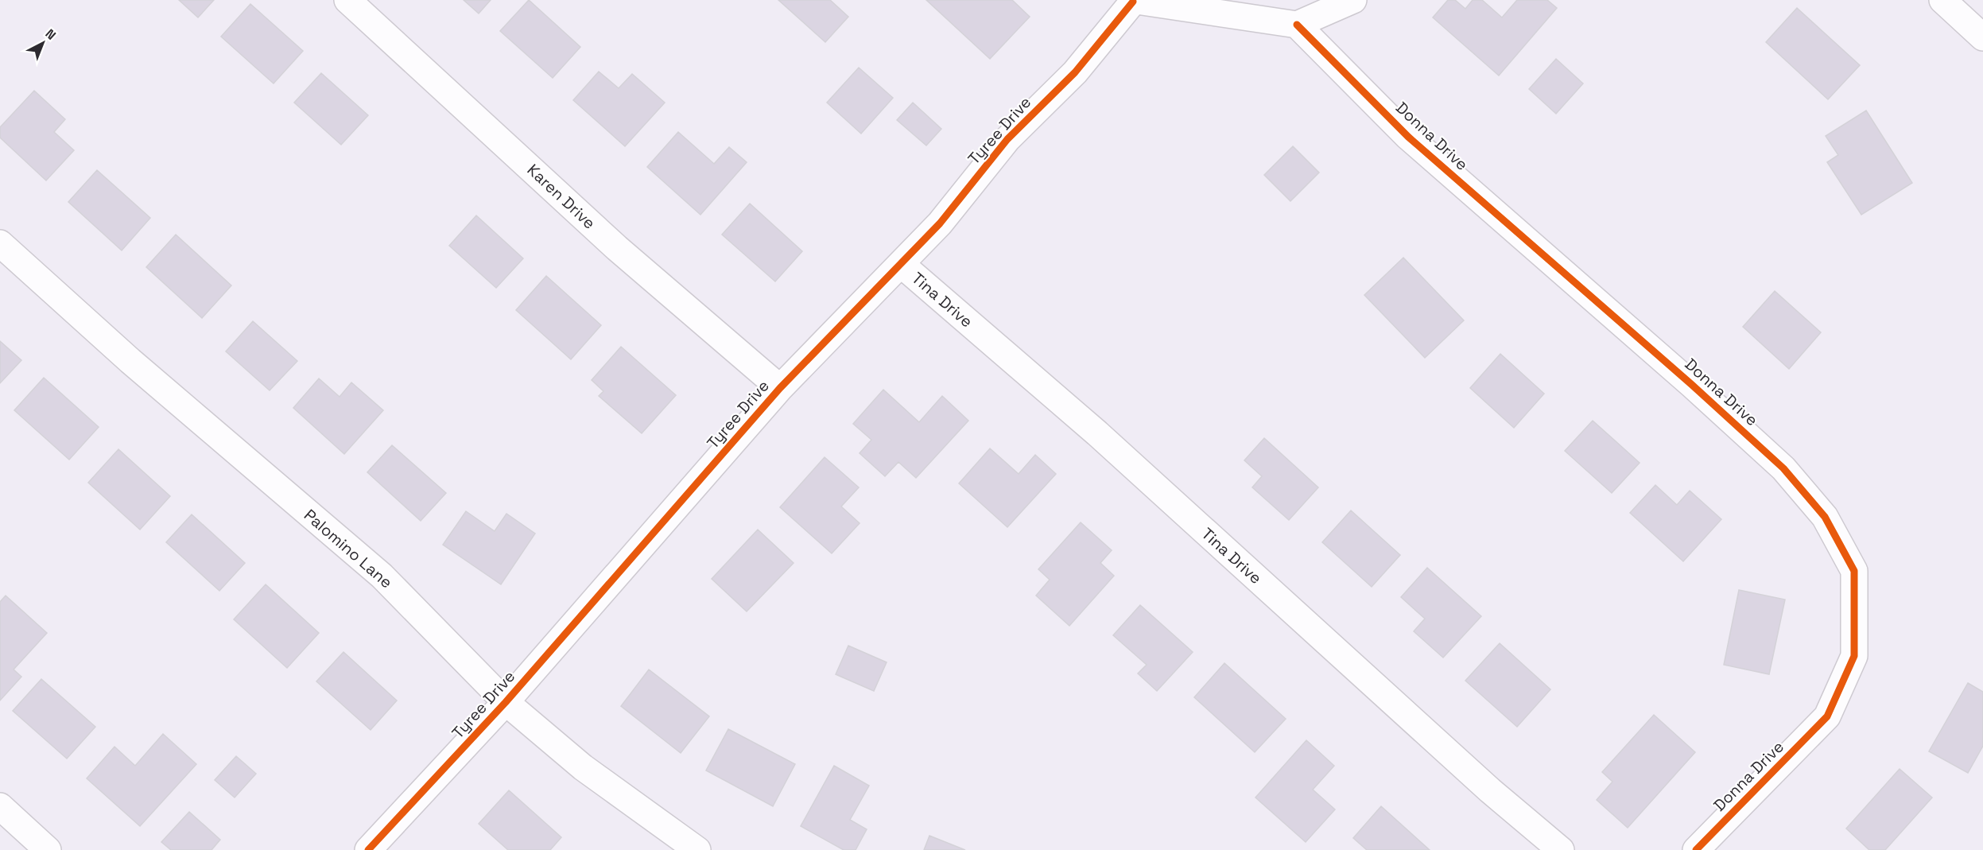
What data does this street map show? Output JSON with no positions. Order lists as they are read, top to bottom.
{
  "streets": {
    "street": [
      "Tyree Drive",
      "Donna Drive",
      "Karen Drive",
      "Tina Drive",
      "Palomino Lane"
    ]
  },
  "crossings": [
    ["Tyree Drive", "Karen Drive"],
    ["Tyree Drive", "Tina Drive"],
    ["Tyree Drive", "Palomino Lane"]
  ],
  "north": "top right"
}
